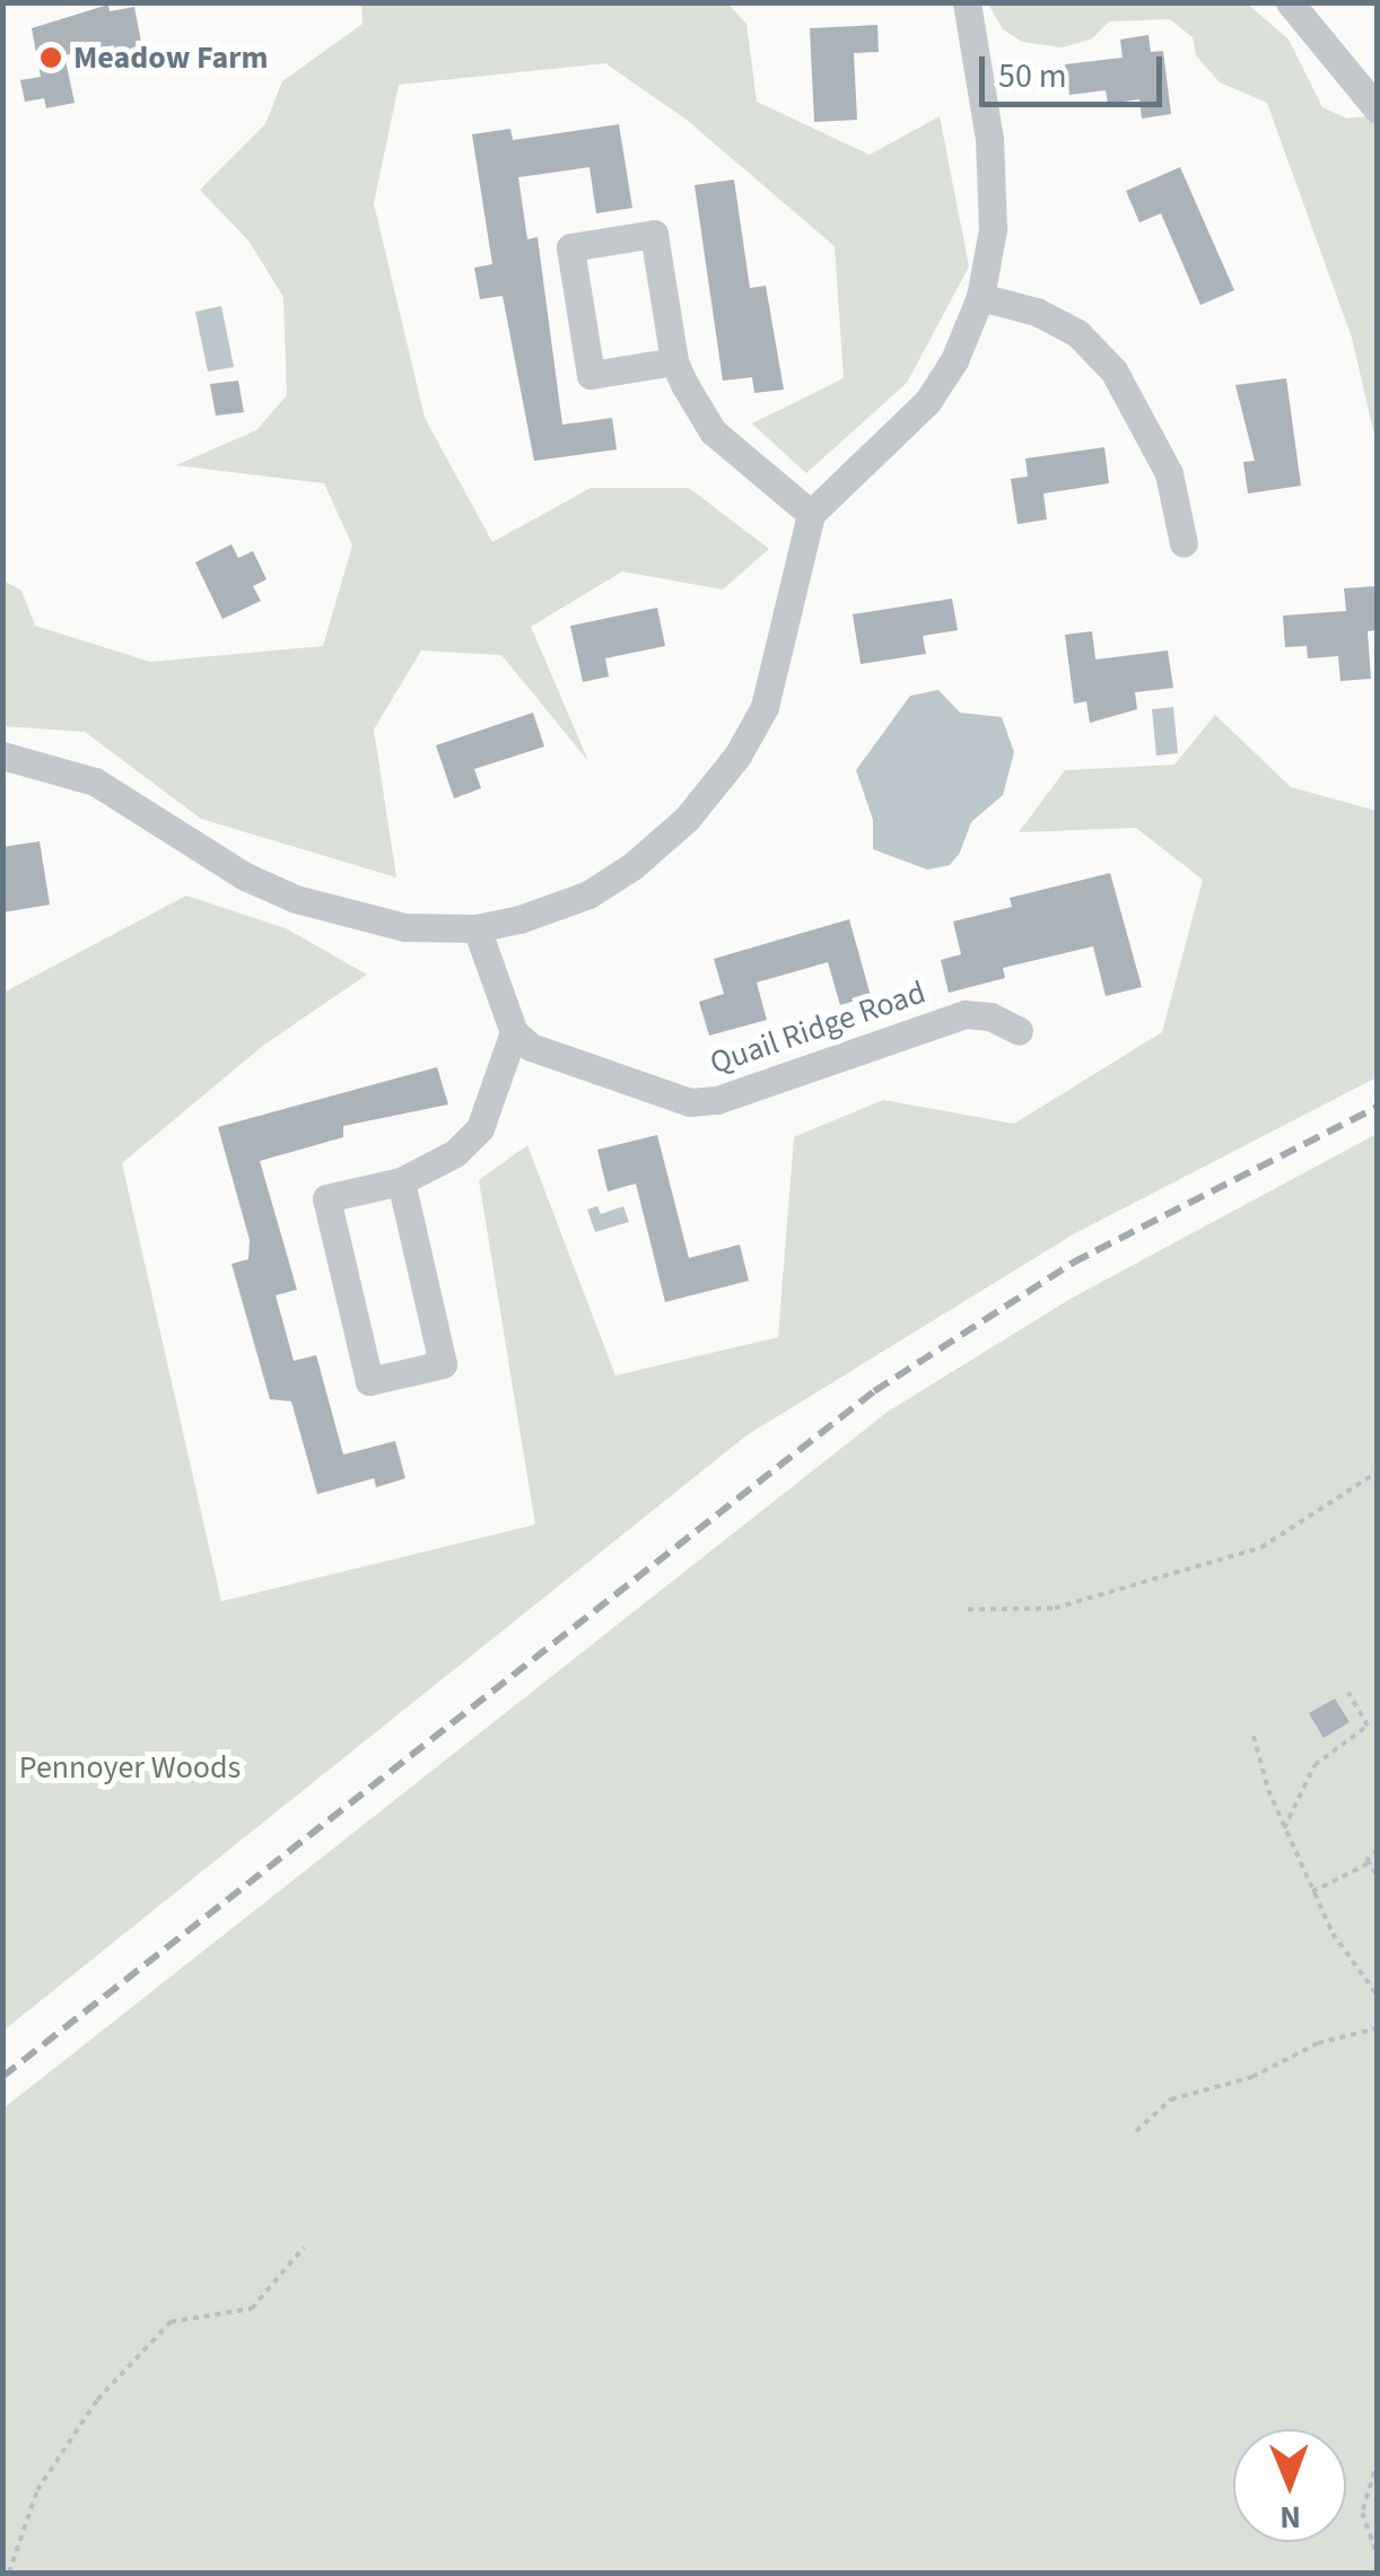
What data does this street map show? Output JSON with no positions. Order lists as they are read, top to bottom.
{
  "streets": {
    "street": ["Quail Ridge Road"]
  },
  "parks": ["Pennoyer Woods"],
  "places": ["Meadow Farm"],
  "scale_bar": "50 m",
  "north": "bottom"
}
